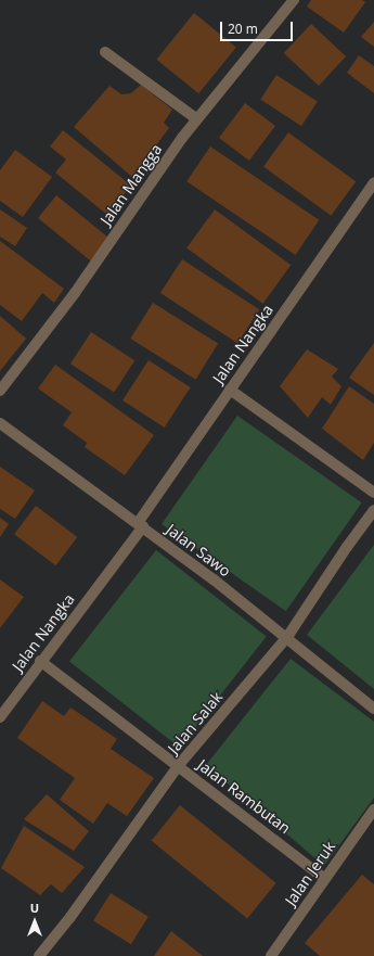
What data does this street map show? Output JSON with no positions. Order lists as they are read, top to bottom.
{
  "streets": {
    "street": [
      "Jalan Mangga",
      "Jalan Nangka",
      "Jalan Sawo",
      "Jalan Salak",
      "Jalan Rambutan",
      "Jalan Jeruk"
    ]
  },
  "crossings": [
    ["Jalan Nangka", "Jalan Sawo"],
    ["Jalan Nangka", "Jalan Rambutan"],
    ["Jalan Sawo", "Jalan Salak"],
    ["Jalan Salak", "Jalan Rambutan"],
    ["Jalan Rambutan", "Jalan Jeruk"]
  ],
  "scale_bar": "20 m",
  "north": "top"
}
